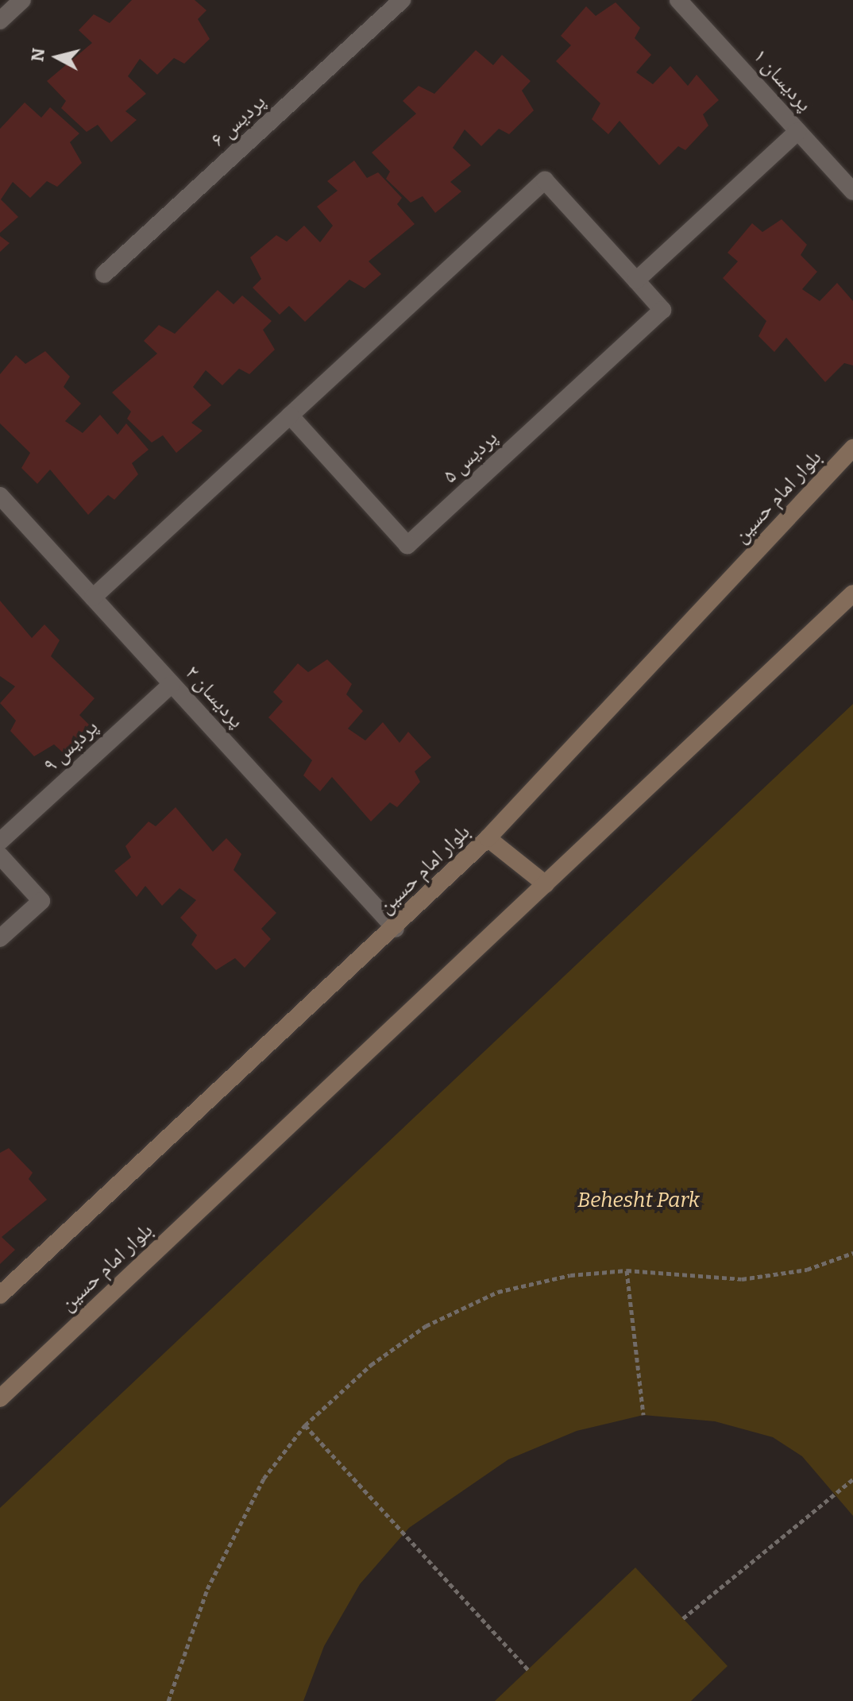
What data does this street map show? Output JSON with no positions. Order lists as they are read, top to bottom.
{
  "streets": {
    "main road": ["بلوار امام حسین"],
    "street": [
      "پردیسان ۱",
      "پردیس ۶",
      "پردیس ۵",
      "پردیسان ۲",
      "پردیس ۹"
    ]
  },
  "crossings": [
    ["پردیس ۵", "پردیسان ۲"],
    ["بلوار امام حسین", "پردیسان ۲"],
    ["پردیسان ۲", "پردیس ۹"]
  ],
  "parks": ["Behesht Park"],
  "north": "left"
}
